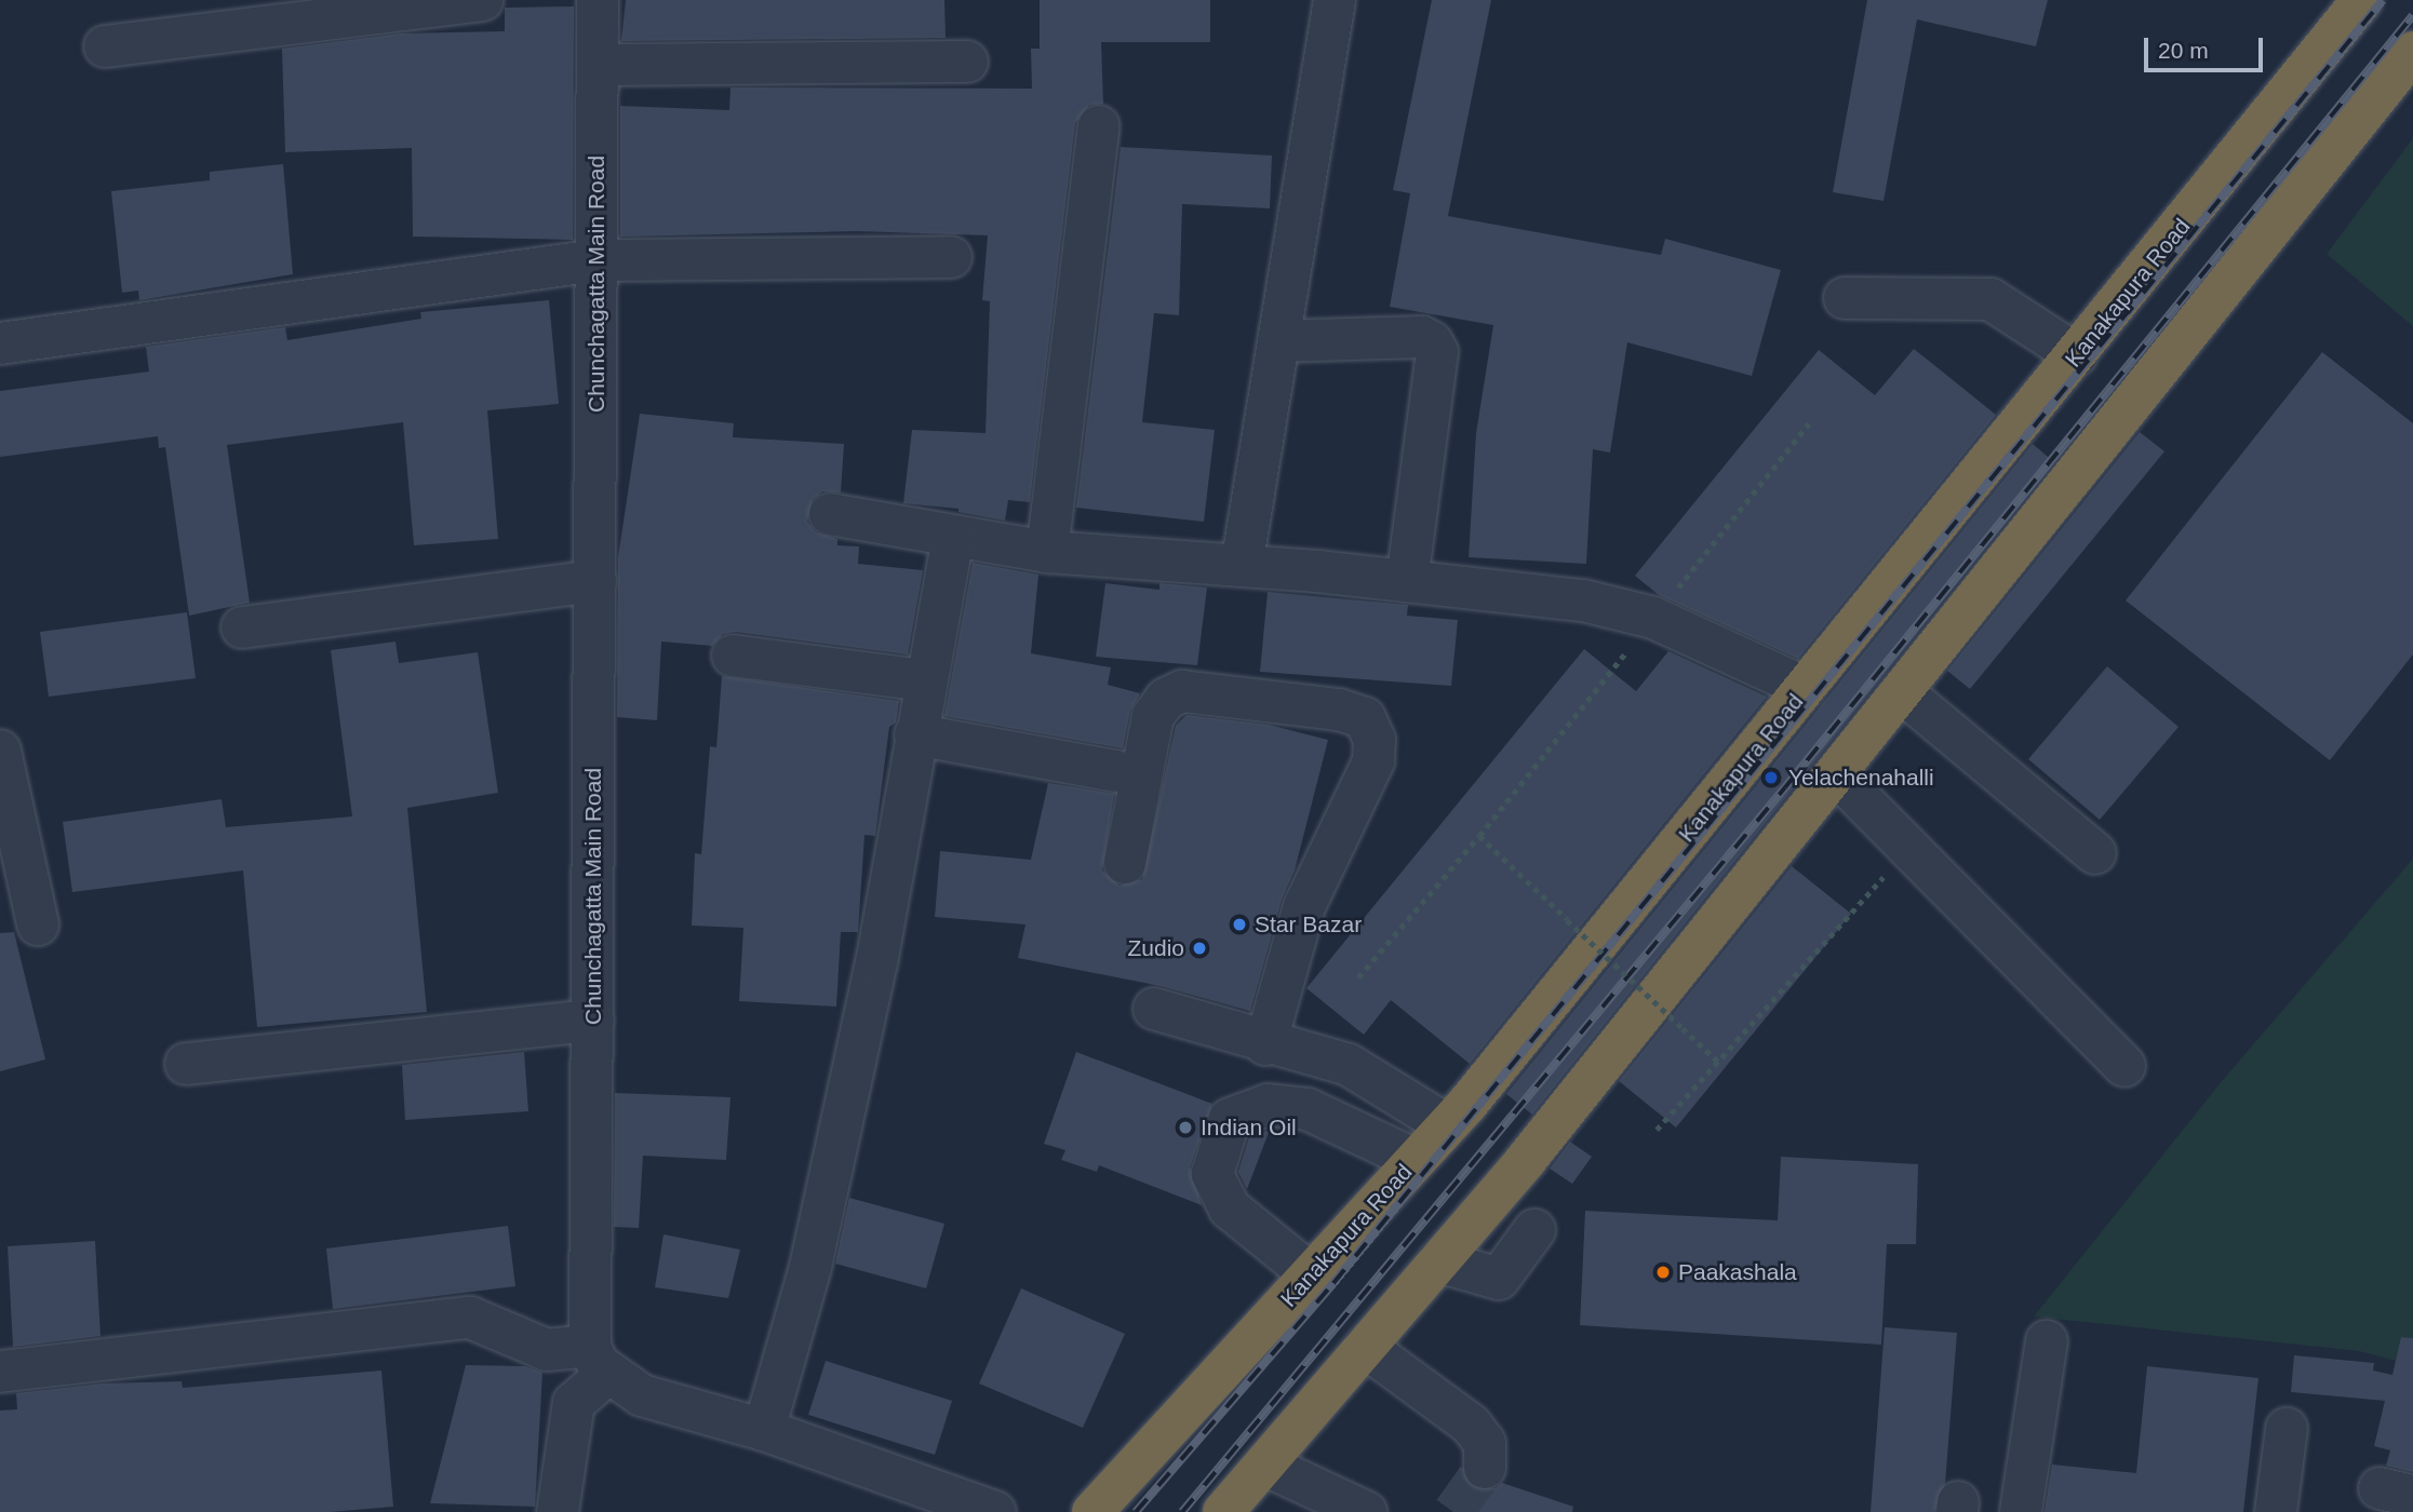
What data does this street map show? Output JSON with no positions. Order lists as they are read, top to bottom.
{
  "streets": {
    "highway": ["Kanakapura Road"],
    "street": ["Chunchagatta Main Road"]
  },
  "places": [
    "Yelachenahalli",
    "Star Bazar",
    "Zudio",
    "Indian Oil",
    "Paakashala"
  ],
  "scale_bar": "20 m"
}
